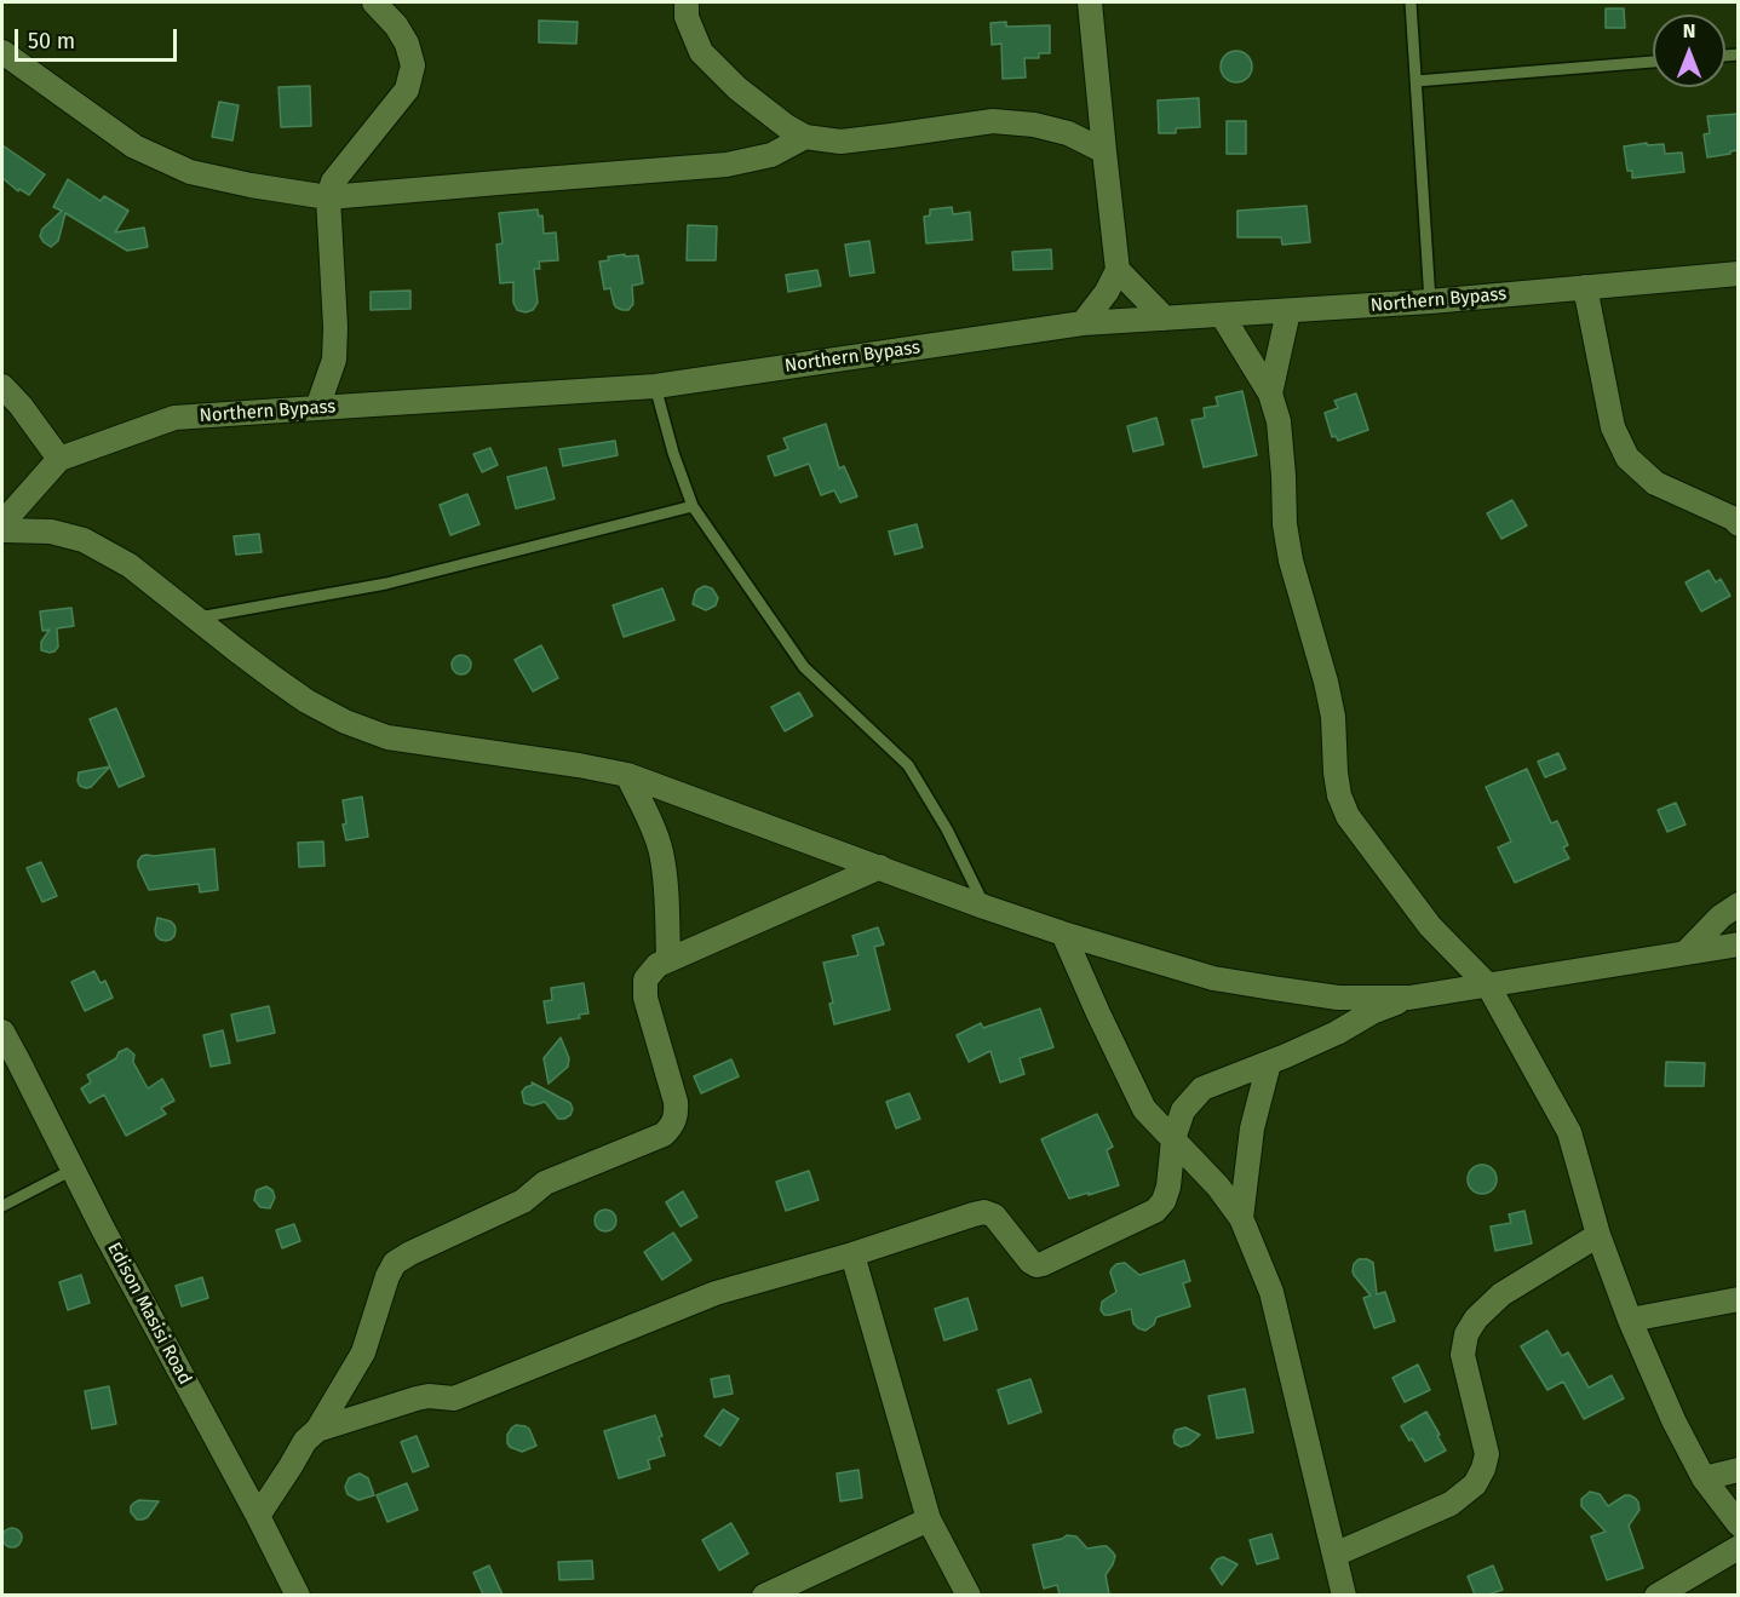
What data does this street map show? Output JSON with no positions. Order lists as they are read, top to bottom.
{
  "streets": {
    "street": ["Northern Bypass", "Edison Masisi Road"]
  },
  "scale_bar": "50 m",
  "north": "top"
}
